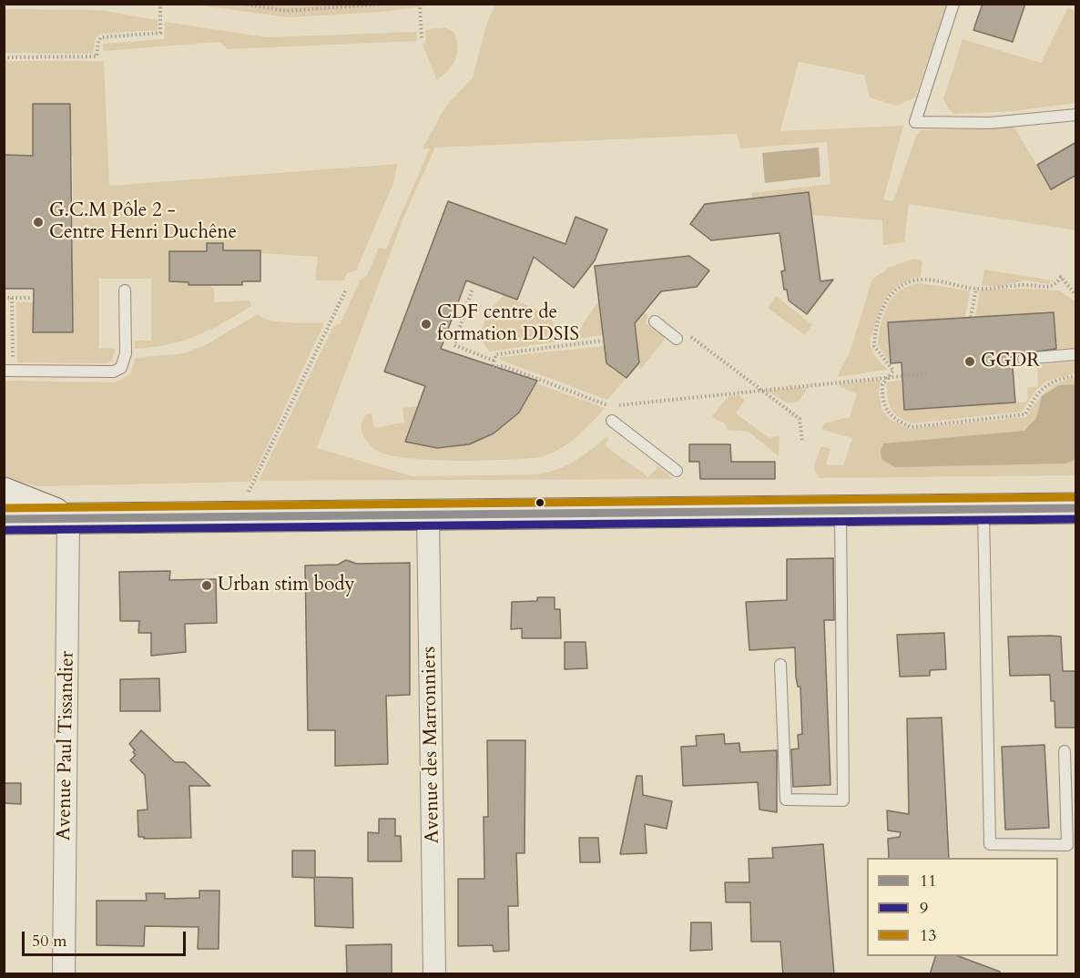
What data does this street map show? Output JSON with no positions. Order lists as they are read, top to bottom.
{
  "streets": {
    "street": ["Avenue des Marronniers", "Avenue Paul Tissandier"]
  },
  "places": [
    "G.C.M Pôle 2 - Centre Henri Duchêne",
    "CDF centre de formation DDSIS",
    "GGDR",
    "Urban stim body"
  ],
  "lines": ["transit line 13", "transit line 11", "transit line 9"],
  "legend": ["11", "9", "13"],
  "scale_bar": "50 m"
}
